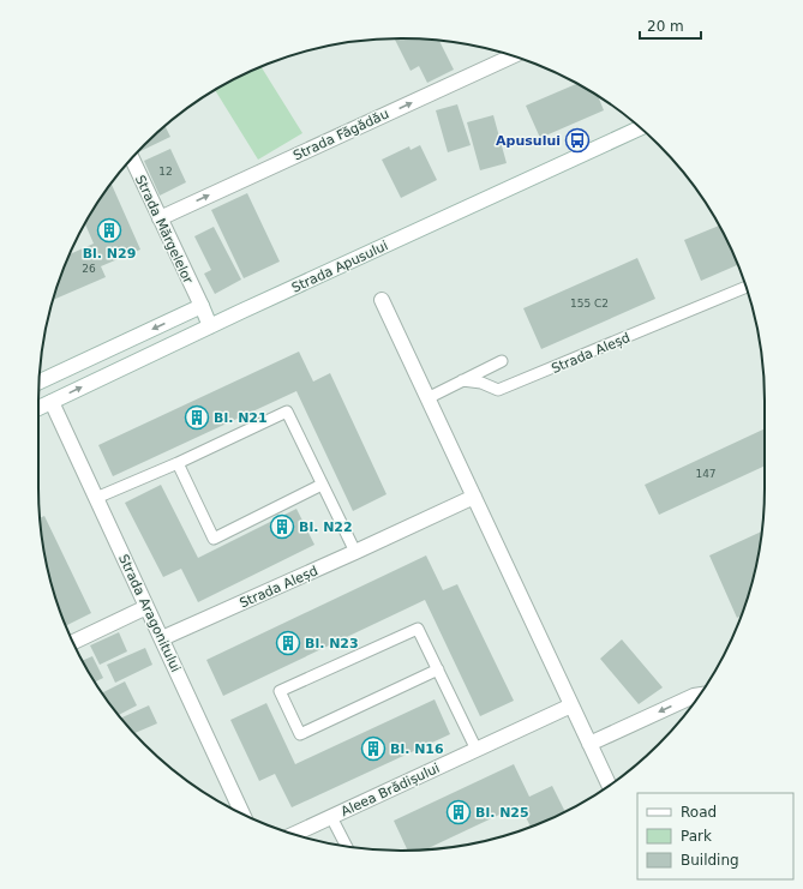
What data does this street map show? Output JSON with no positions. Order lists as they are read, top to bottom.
{
  "streets": {
    "street": [
      "Strada Făgădău",
      "Strada Mărgelelor",
      "Strada Apusului",
      "Strada Aleșd",
      "Strada Aragonitului",
      "Aleea Brădișului"
    ]
  },
  "crossings": [
    ["Strada Făgădău", "Strada Mărgelelor"],
    ["Strada Mărgelelor", "Strada Apusului"],
    ["Strada Apusului", "Strada Aragonitului"],
    ["Strada Aleșd", "Strada Aragonitului"]
  ],
  "one_way": ["Strada Făgădău"],
  "places": {
    "bus stop": ["Apusului"],
    "building": [
      "Bl. N29",
      "Bl. N21",
      "Bl. N22",
      "Bl. N23",
      "Bl. N16",
      "Bl. N25"
    ]
  },
  "house_numbers": [
    "12",
    "26",
    "155 C2",
    "147"
  ],
  "legend": ["Road", "Park", "Building"],
  "scale_bar": "20 m"
}
